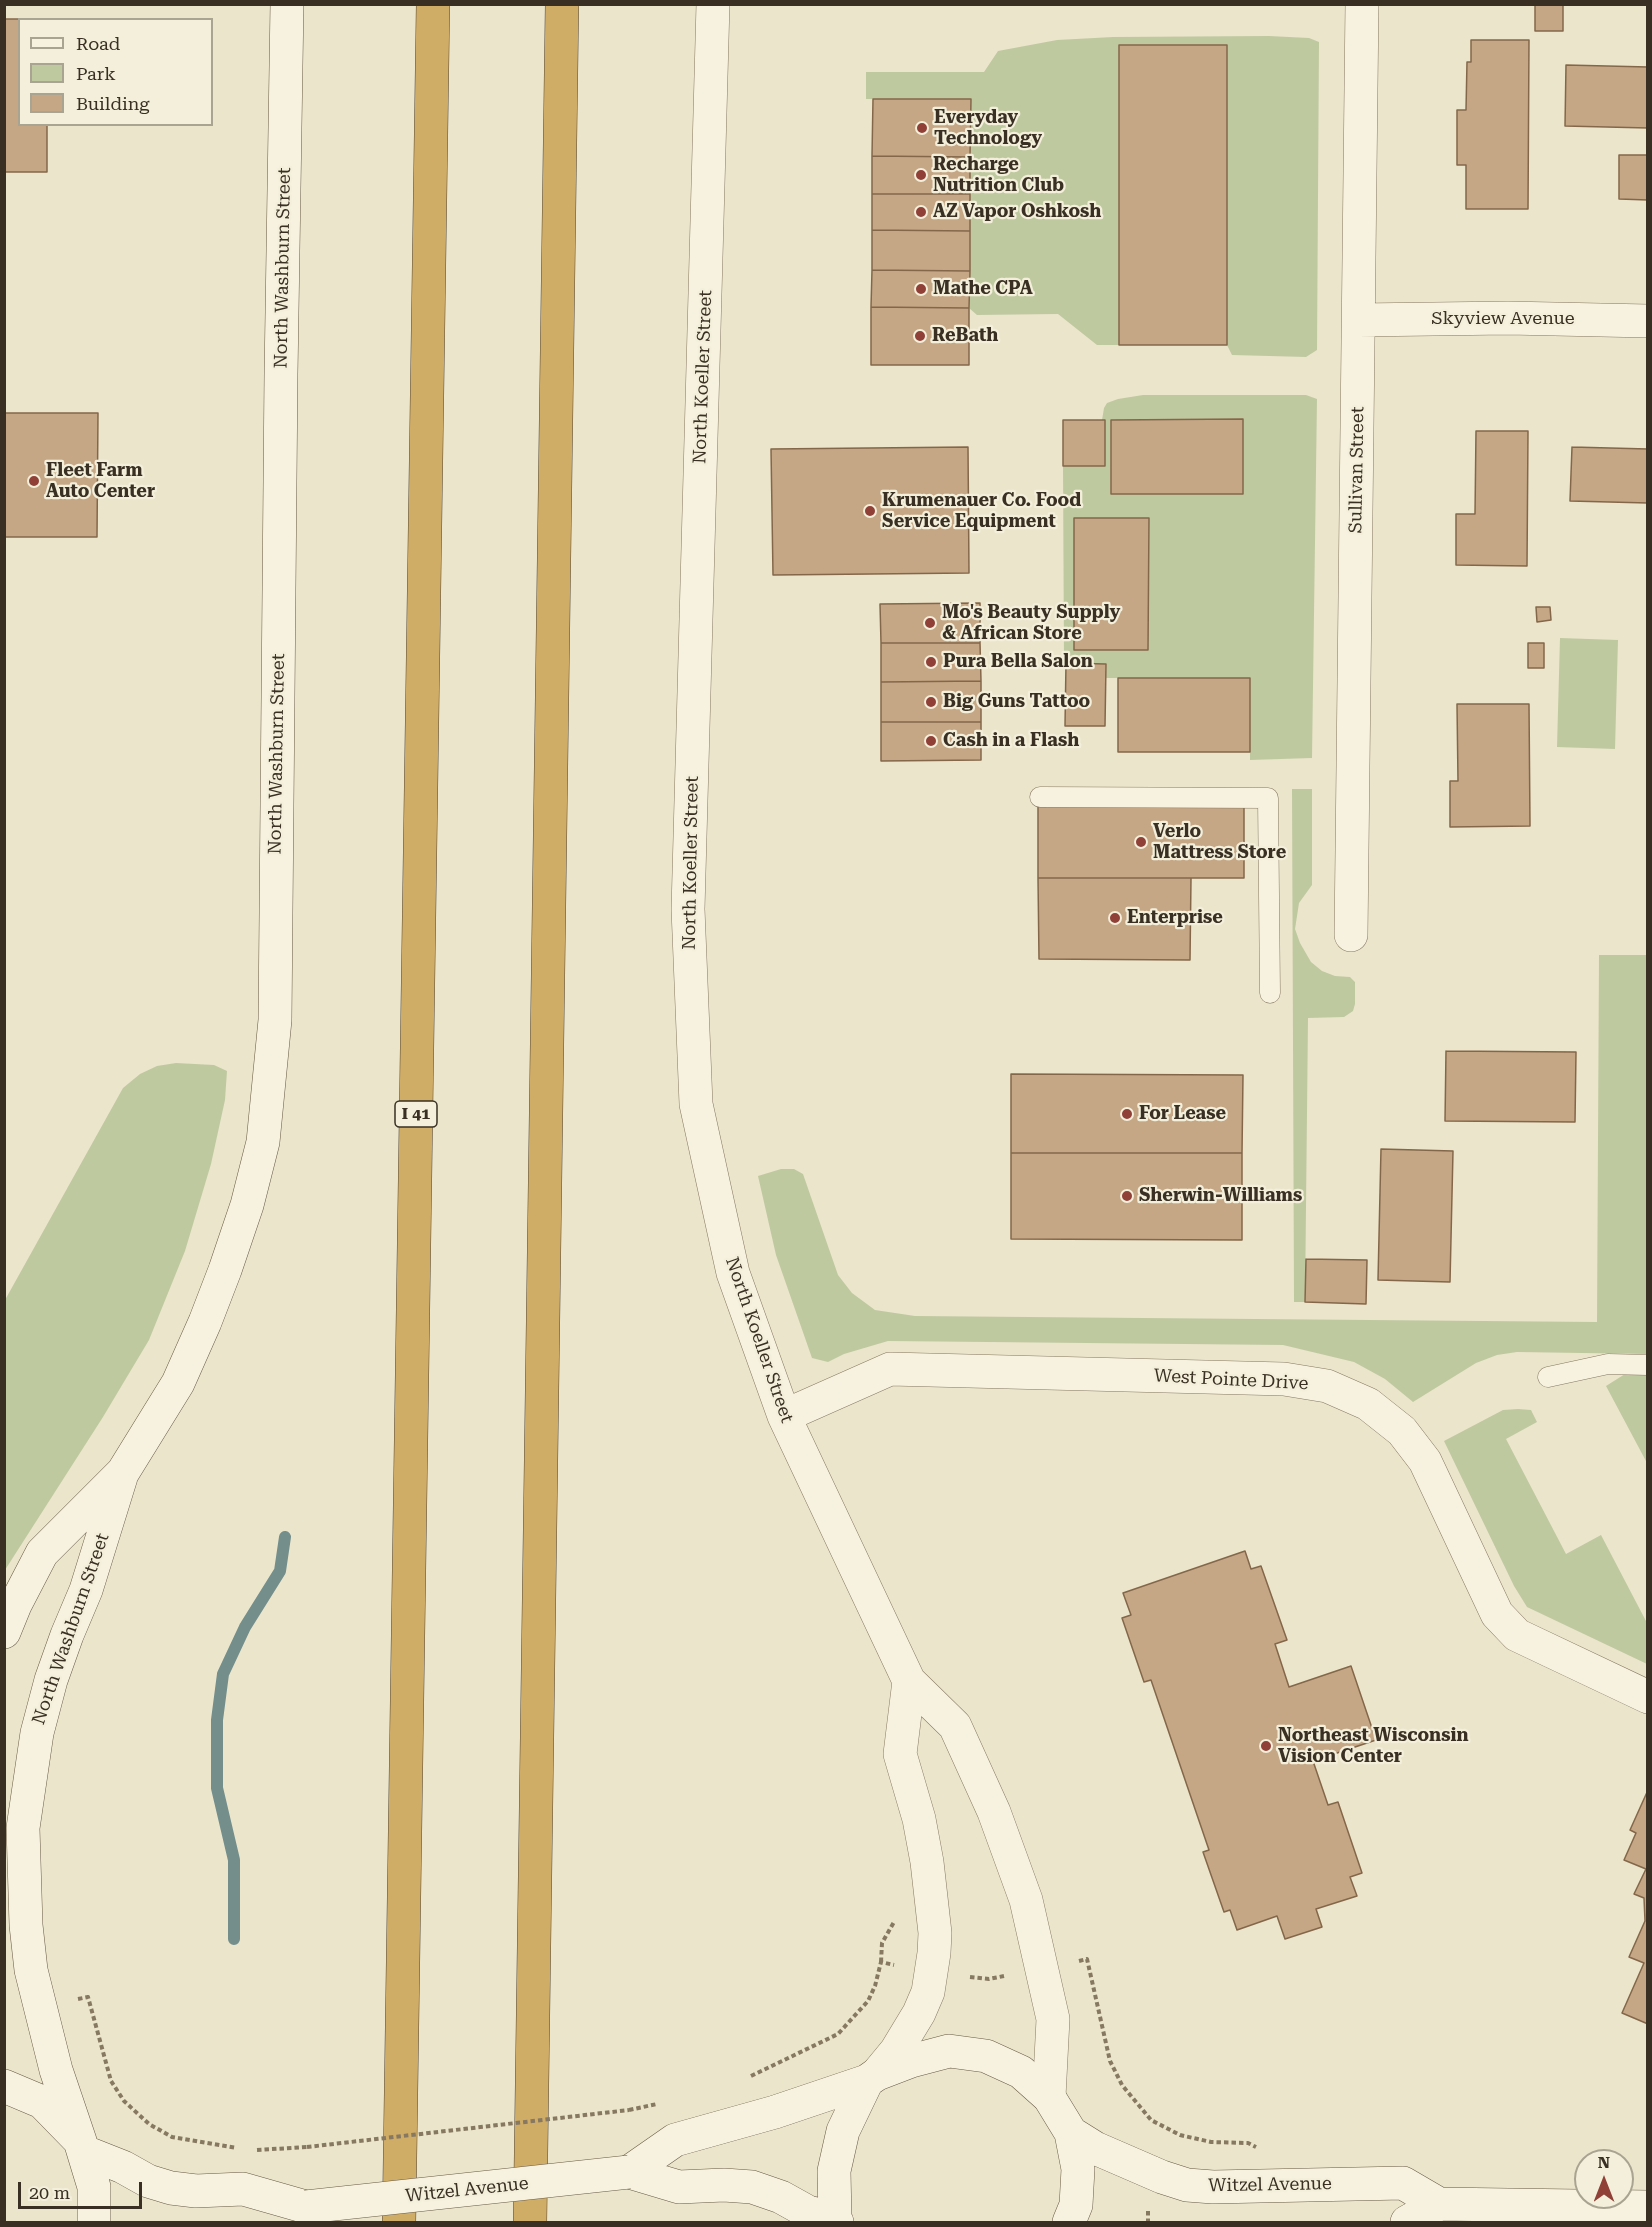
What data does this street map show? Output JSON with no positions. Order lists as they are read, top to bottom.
{
  "streets": {
    "highway": ["I 41"],
    "street": [
      "North Washburn Street",
      "Skyview Avenue",
      "North Koeller Street",
      "Sullivan Street",
      "West Pointe Drive",
      "Witzel Avenue"
    ]
  },
  "crossings": [
    ["North Washburn Street", "Witzel Avenue"],
    ["Skyview Avenue", "Sullivan Street"],
    ["North Koeller Street", "West Pointe Drive"],
    ["North Koeller Street", "Witzel Avenue"]
  ],
  "places": [
    "Everyday Technology",
    "Recharge Nutrition Club",
    "AZ Vapor Oshkosh",
    "Mathe CPA",
    "ReBath",
    "Fleet Farm Auto Center",
    "Krumenauer Co. Food Service Equipment",
    "Mo's Beauty Supply & African Store",
    "Pura Bella Salon",
    "Big Guns Tattoo",
    "Cash in a Flash",
    "Verlo Mattress Store",
    "Enterprise",
    "For Lease",
    "Sherwin-Williams",
    "Northeast Wisconsin Vision Center"
  ],
  "legend": ["Road", "Park", "Building"],
  "scale_bar": "20 m",
  "north": "top"
}
